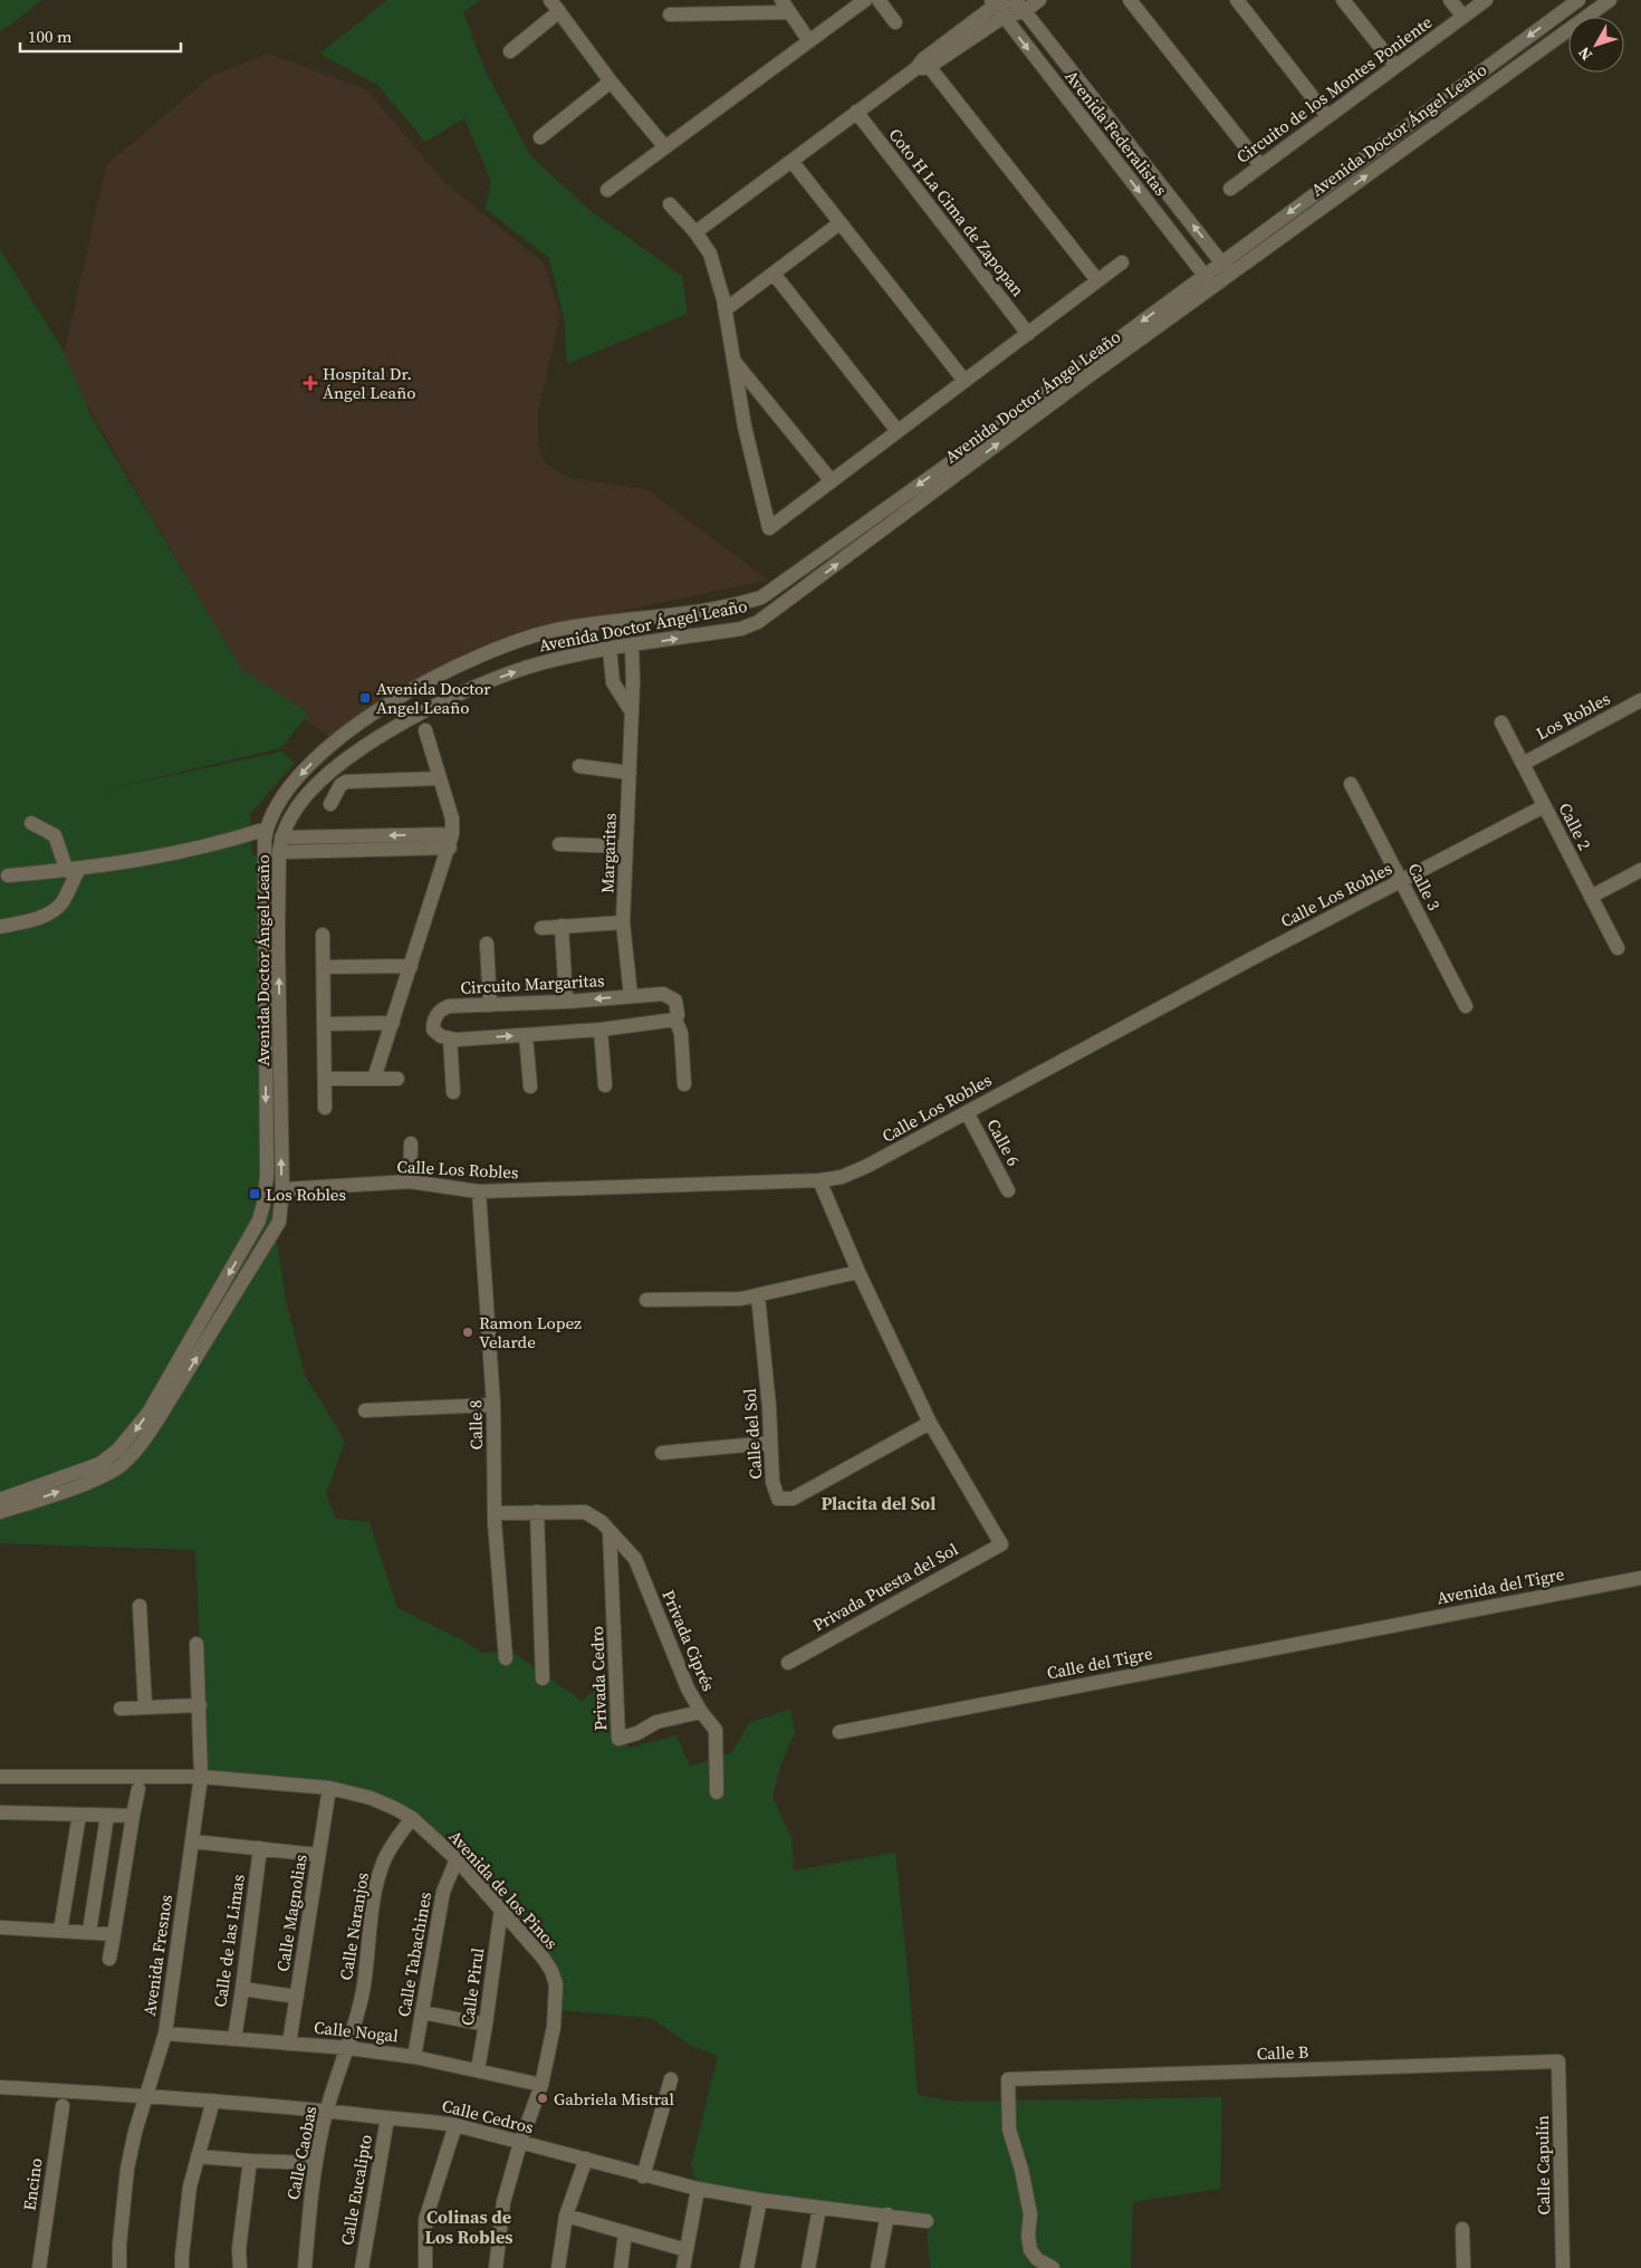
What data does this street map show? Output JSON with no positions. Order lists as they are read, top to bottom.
{
  "streets": {
    "street": [
      "Circuito de los Montes Poniente",
      "Avenida Doctor Ángel Leaño",
      "Avenida Federalistas",
      "Coto H La Cima de Zapopan",
      "Los Robles",
      "Calle 2",
      "Margaritas",
      "Calle 3",
      "Calle Los Robles",
      "Circuito Margaritas",
      "Calle 6",
      "Calle 8",
      "Calle del Sol",
      "Avenida del Tigre",
      "Privada Puesta del Sol",
      "Privada Ciprés",
      "Calle del Tigre",
      "Privada Cedro",
      "Avenida de los Pinos",
      "Calle Magnolias",
      "Calle Naranjos",
      "Calle de las Limas",
      "Calle Tabachines",
      "Avenida Fresnos",
      "Calle Pirul",
      "Calle Nogal",
      "Calle B",
      "Calle Cedros",
      "Calle Caobas",
      "Calle Capulín",
      "Encino",
      "Calle Eucalipto"
    ]
  },
  "crossings": [
    ["Avenida Doctor Ángel Leaño", "Avenida Federalistas"],
    ["Avenida Doctor Ángel Leaño", "Margaritas"],
    ["Avenida Doctor Ángel Leaño", "Calle Los Robles"],
    ["Los Robles", "Calle 2"],
    ["Calle 2", "Calle Los Robles"],
    ["Margaritas", "Circuito Margaritas"],
    ["Calle 3", "Calle Los Robles"],
    ["Calle Los Robles", "Calle 6"],
    ["Calle Los Robles", "Calle 8"],
    ["Calle 8", "Privada Ciprés"],
    ["Calle del Sol", "Privada Puesta del Sol"],
    ["Avenida del Tigre", "Calle del Tigre"],
    ["Privada Ciprés", "Privada Cedro"],
    ["Avenida de los Pinos", "Calle Magnolias"],
    ["Avenida de los Pinos", "Calle Naranjos"],
    ["Avenida de los Pinos", "Calle Tabachines"],
    ["Avenida de los Pinos", "Avenida Fresnos"],
    ["Avenida de los Pinos", "Calle Pirul"],
    ["Avenida de los Pinos", "Calle Nogal"],
    ["Avenida de los Pinos", "Calle Cedros"],
    ["Calle Magnolias", "Calle Nogal"],
    ["Calle Naranjos", "Calle Nogal"],
    ["Calle Naranjos", "Calle Caobas"],
    ["Calle de las Limas", "Calle Nogal"],
    ["Calle Tabachines", "Calle Nogal"],
    ["Avenida Fresnos", "Calle Nogal"],
    ["Avenida Fresnos", "Calle Cedros"],
    ["Calle Pirul", "Calle Nogal"],
    ["Calle Nogal", "Calle Caobas"],
    ["Calle B", "Calle Capulín"],
    ["Calle Cedros", "Calle Caobas"],
    ["Calle Cedros", "Calle Eucalipto"]
  ],
  "districts": ["Placita del Sol", "Colinas de Los Robles"],
  "places": {
    "health": ["Hospital Dr. Ángel Leaño"],
    "transit": ["Avenida Doctor Angel Leaño", "Los Robles"],
    "other": ["Ramon Lopez Velarde", "Gabriela Mistral"]
  },
  "scale_bar": "100 m",
  "north": "bottom left"
}
